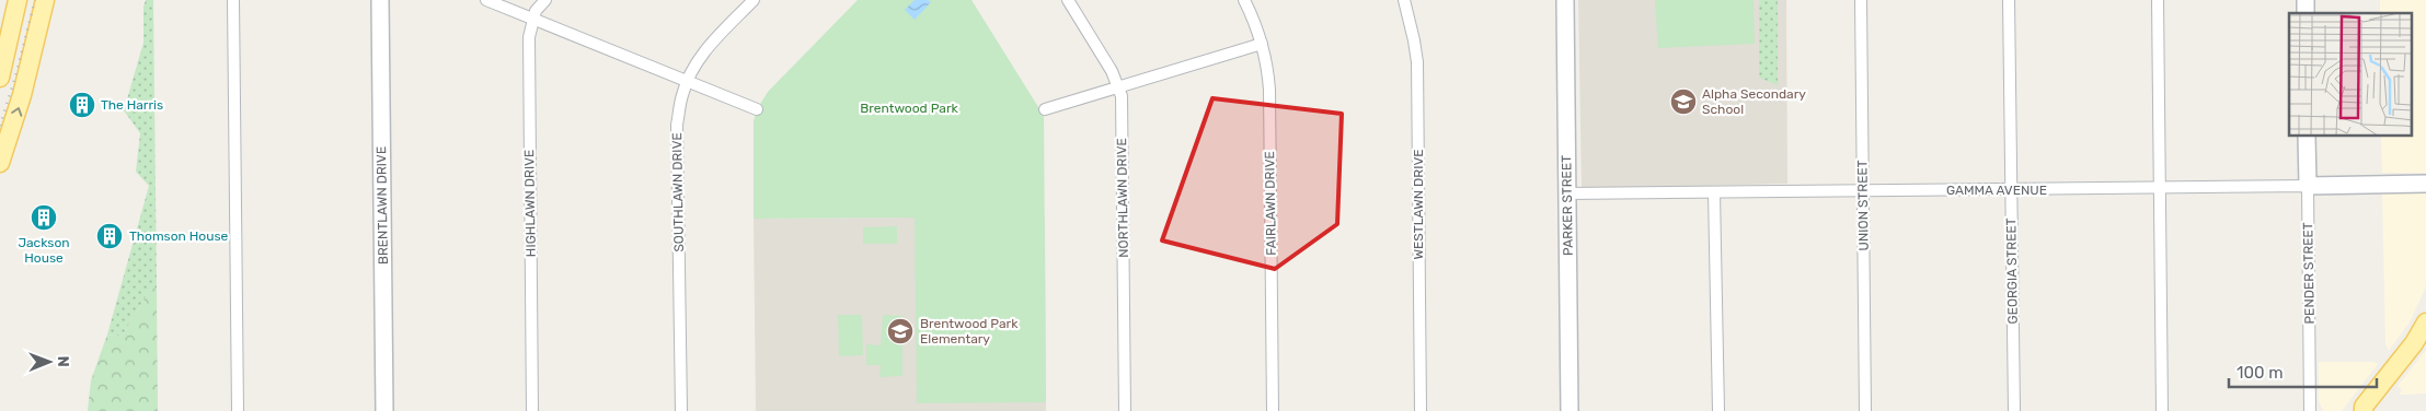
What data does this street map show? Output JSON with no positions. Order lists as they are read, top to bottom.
{
  "streets": {
    "street": [
      "GAMMA AVENUE",
      "SOUTHLAWN DRIVE",
      "NORTHLAWN DRIVE",
      "HIGHLAWN DRIVE",
      "FAIRLAWN DRIVE",
      "WESTLAWN DRIVE",
      "BRENTLAWN DRIVE",
      "PARKER STREET",
      "UNION STREET",
      "GEORGIA STREET",
      "PENDER STREET"
    ]
  },
  "crossings": [
    ["GAMMA AVENUE", "PARKER STREET"],
    ["GAMMA AVENUE", "UNION STREET"],
    ["GAMMA AVENUE", "GEORGIA STREET"],
    ["GAMMA AVENUE", "PENDER STREET"]
  ],
  "parks": ["Brentwood Park"],
  "places": {
    "school or university": ["Alpha Secondary School", "Brentwood Park Elementary"],
    "building": ["The Harris", "Jackson House", "Thomson House"]
  },
  "scale_bar": "100 m",
  "north": "right"
}
